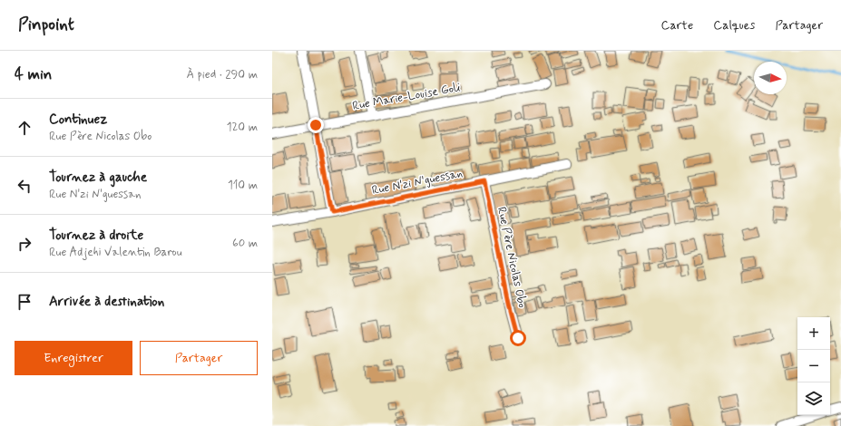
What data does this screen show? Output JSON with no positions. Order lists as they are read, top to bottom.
{
  "streets": {
    "street": ["Rue Marie-Louise Goli", "Rue N'zi N'guessan", "Rue Père Nicolas Obo"]
  },
  "crossings": [
    ["Rue N'zi N'guessan", "Rue Père Nicolas Obo"]
  ],
  "north": "right",
  "page": {
    "header": "Pinpoint",
    "nav": ["Carte", "Calques", "Partager"],
    "heading": ["4 min", "À pied · 290 m"],
    "list": [
      ["Continuez", "Rue Père Nicolas Obo", "120 m"],
      ["Tournez à gauche", "Rue N'zi N'guessan", "110 m"],
      ["Tournez à droite", "Rue Adjehi Valentin Barou", "60 m"],
      "Arrivée à destination"
    ],
    "map_buttons": ["+", "−"],
    "buttons": ["Enregistrer", "Partager"]
  }
}
